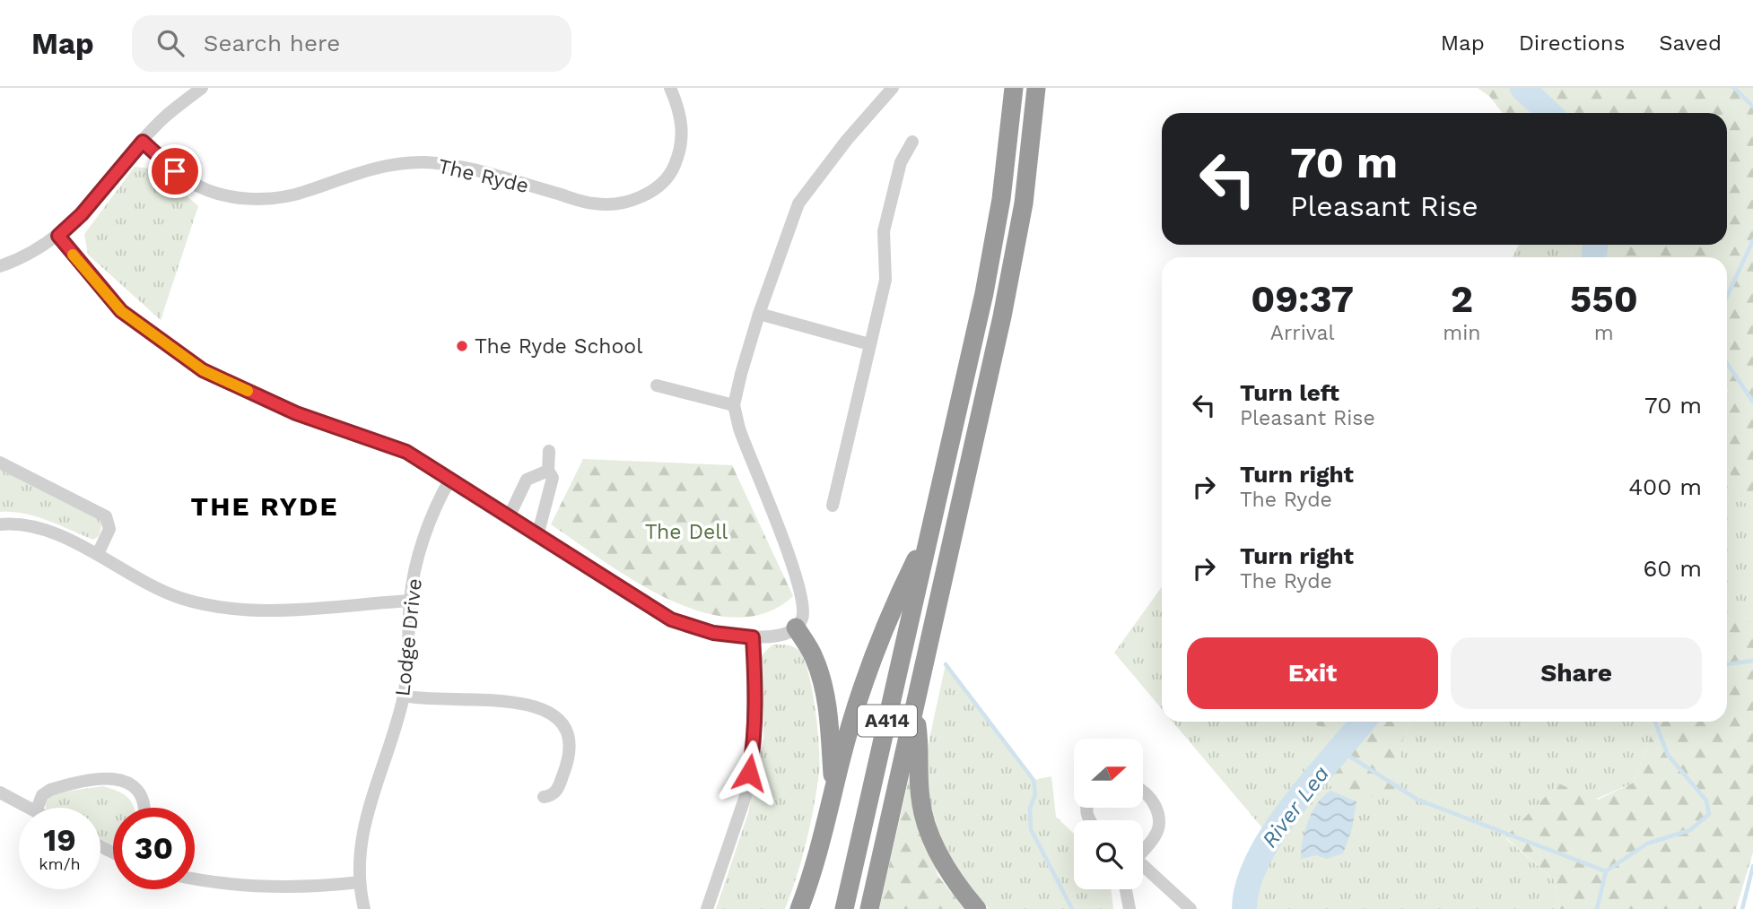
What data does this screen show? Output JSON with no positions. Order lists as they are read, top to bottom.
{
  "streets": {
    "highway": ["A414"],
    "street": ["The Ryde", "Lodge Drive"]
  },
  "districts": ["THE RYDE"],
  "water": ["River Lea"],
  "parks": ["The Dell"],
  "places": ["The Ryde School"],
  "north": "right",
  "page": {
    "header": "Map",
    "search": "Search here",
    "nav": ["Map", "Directions", "Saved"],
    "turn": ["70 m", "Pleasant Rise"],
    "eta": [
      "09:37",
      "Arrival",
      "2",
      "min",
      "550",
      "m"
    ],
    "list": [
      {
        "name": "Turn left",
        "note": "Pleasant Rise",
        "value": "70 m"
      },
      {
        "name": "Turn right",
        "note": "The Ryde",
        "value": "400 m"
      },
      {
        "name": "Turn right",
        "note": "The Ryde",
        "value": "60 m"
      }
    ],
    "buttons": ["Exit", "Share"],
    "speed": "19 km/h",
    "limit": "30"
  }
}
